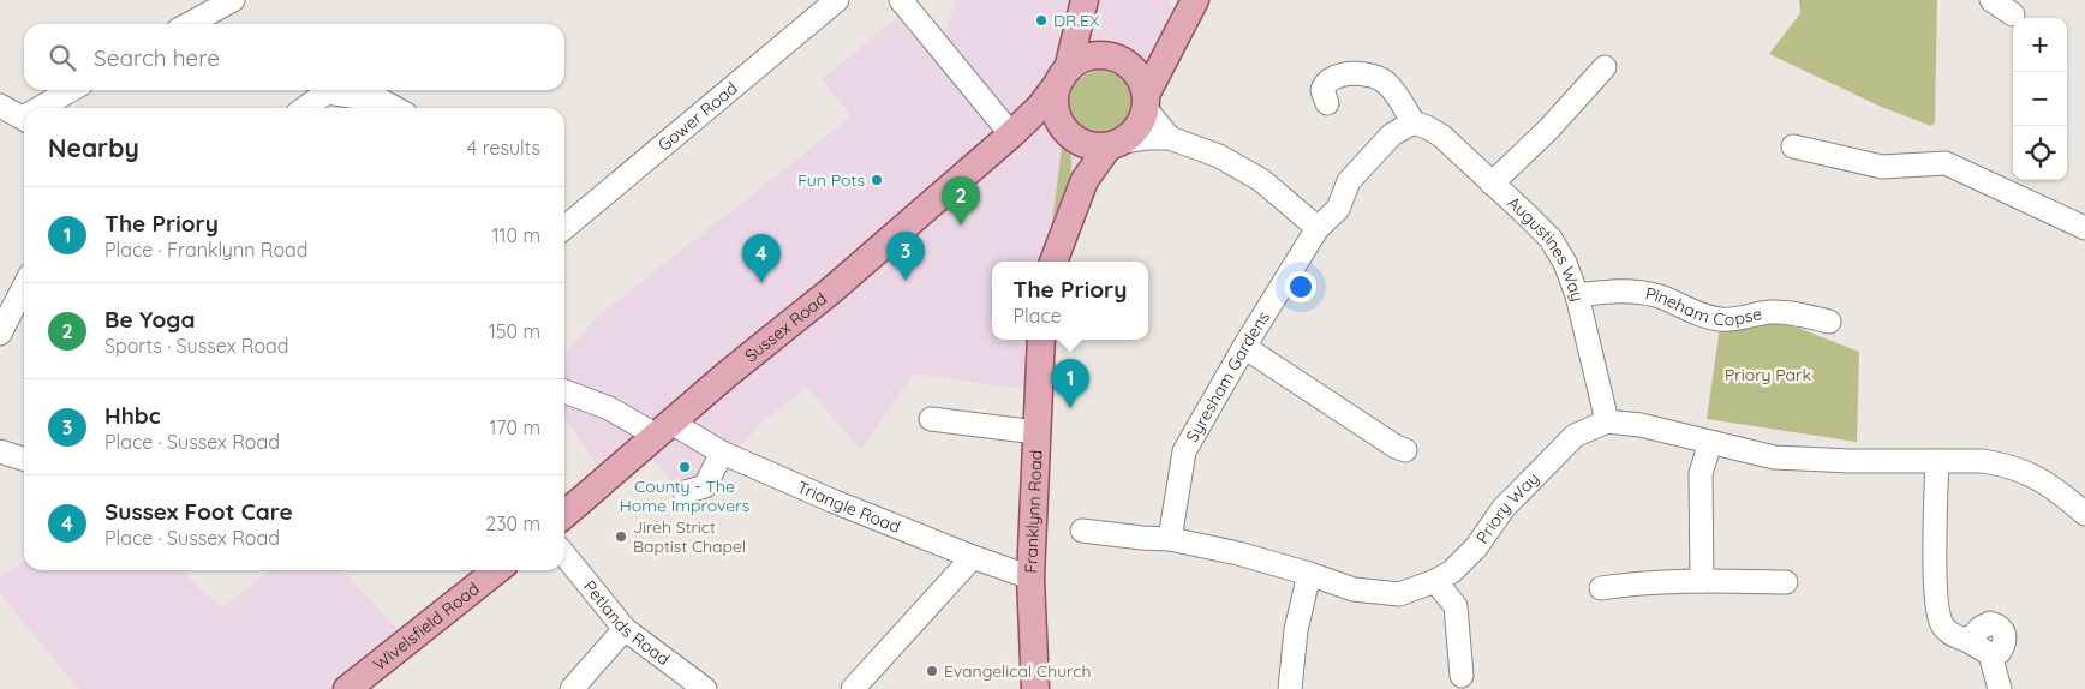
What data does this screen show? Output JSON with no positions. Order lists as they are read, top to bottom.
{
  "streets": {
    "main road": ["Sussex Road", "Franklynn Road", "Wivelsfield Road"],
    "street": [
      "Gower Road",
      "Augustines Way",
      "Pineham Copse",
      "Syresham Gardens",
      "Triangle Road",
      "Priory Way",
      "Petlands Road"
    ]
  },
  "crossings": [
    ["Augustines Way", "Pineham Copse"],
    ["Augustines Way", "Syresham Gardens"],
    ["Augustines Way", "Priory Way"],
    ["Sussex Road", "Triangle Road"],
    ["Syresham Gardens", "Priory Way"],
    ["Triangle Road", "Franklynn Road"]
  ],
  "parks": ["Priory Park"],
  "places": [
    "DR.EX",
    "Fun Pots",
    "County - The Home Improvers",
    "Jireh Strict Baptist Chapel",
    "Evangelical Church"
  ],
  "page": {
    "map_buttons": ["+", "−"],
    "search": "Search here",
    "heading": ["Nearby", "4 results"],
    "pins": [
      "2",
      "3",
      "4",
      "1"
    ],
    "list": [
      {
        "mark": "1",
        "name": "The Priory",
        "note": "Place · Franklynn Road",
        "value": "110 m"
      },
      {
        "mark": "2",
        "name": "Be Yoga",
        "note": "Sports · Sussex Road",
        "value": "150 m"
      },
      {
        "mark": "3",
        "name": "Hhbc",
        "note": "Place · Sussex Road",
        "value": "170 m"
      },
      {
        "mark": "4",
        "name": "Sussex Foot Care",
        "note": "Place · Sussex Road",
        "value": "230 m"
      }
    ],
    "popup": ["The Priory", "Place"]
  }
}
